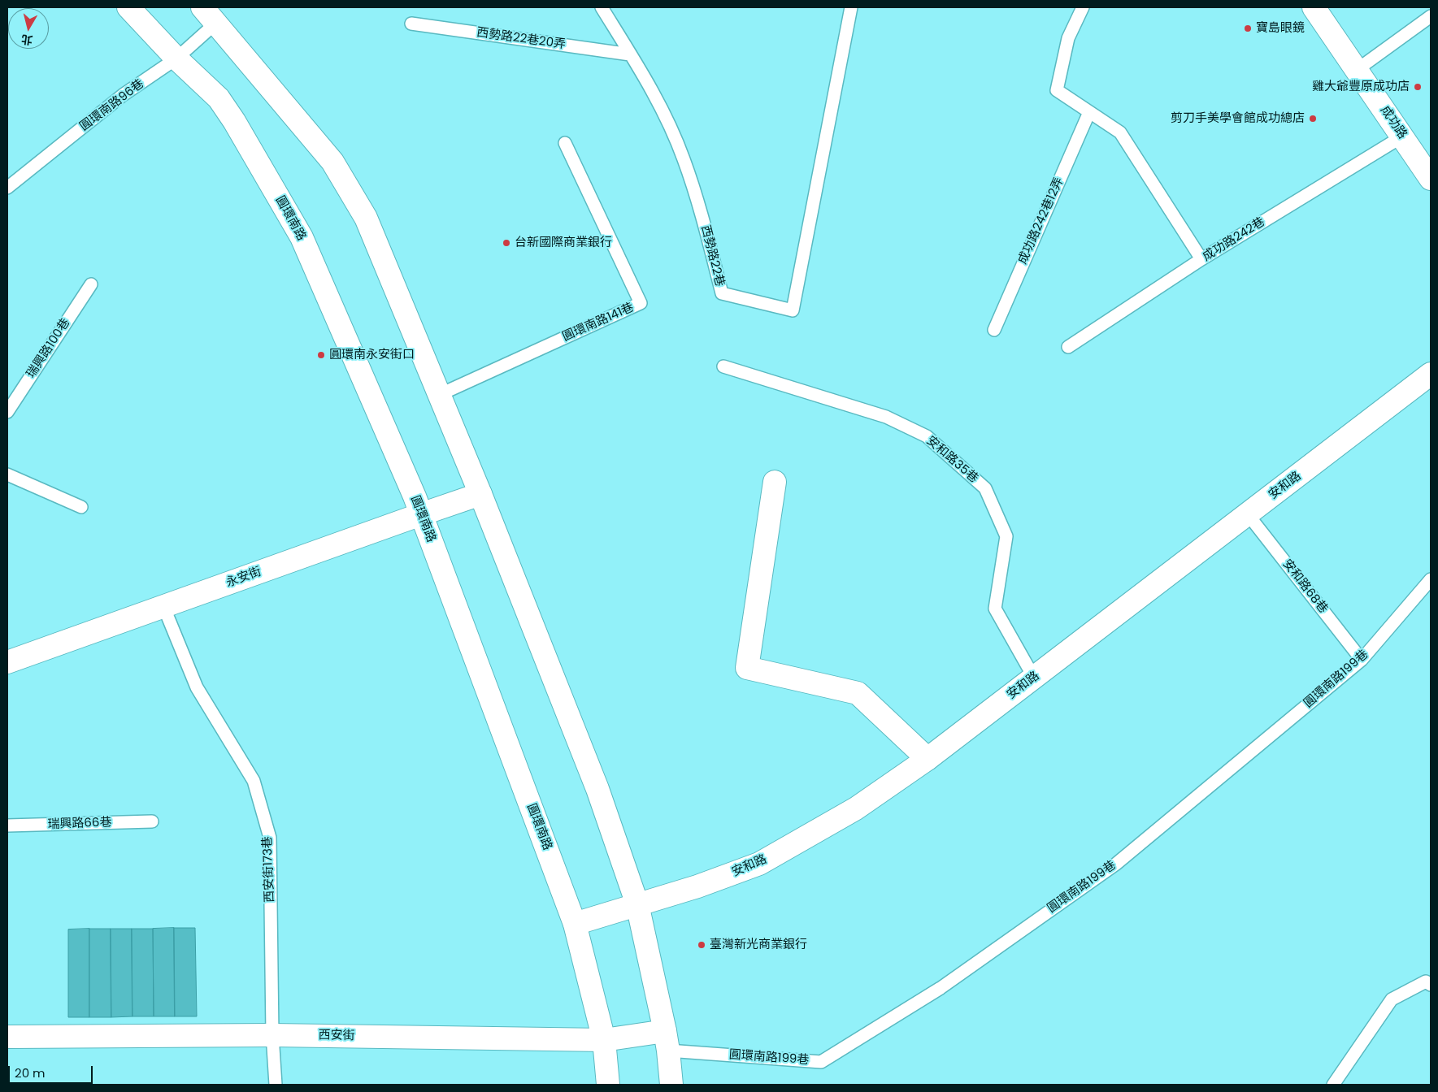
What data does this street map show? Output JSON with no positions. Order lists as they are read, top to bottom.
{
  "streets": {
    "street": [
      "成功路",
      "圓環南路",
      "安和路",
      "永安街",
      "西安街"
    ],
    "lane": [
      "西勢路22巷20弄",
      "圓環南路96巷",
      "成功路242巷12弄",
      "成功路242巷",
      "西勢路22巷",
      "圓環南路141巷",
      "瑞興路100巷",
      "安和路35巷",
      "安和路68巷",
      "圓環南路199巷",
      "瑞興路66巷",
      "西安街173巷"
    ]
  },
  "crossings": [
    ["西勢路22巷20弄", "西勢路22巷"],
    ["圓環南路96巷", "圓環南路"],
    ["成功路", "成功路242巷"],
    ["圓環南路", "安和路"],
    ["圓環南路", "永安街"],
    ["圓環南路", "西安街"],
    ["安和路35巷", "安和路"],
    ["安和路", "安和路68巷"],
    ["永安街", "西安街173巷"],
    ["安和路68巷", "圓環南路199巷"],
    ["圓環南路199巷", "西安街"],
    ["西安街173巷", "西安街"]
  ],
  "places": [
    "寶島眼鏡",
    "雞大爺豐原成功店",
    "剪刀手美學會館成功總店",
    "台新國際商業銀行",
    "圓環南永安街口",
    "臺灣新光商業銀行"
  ],
  "scale_bar": "20 m",
  "north": "bottom"
}
